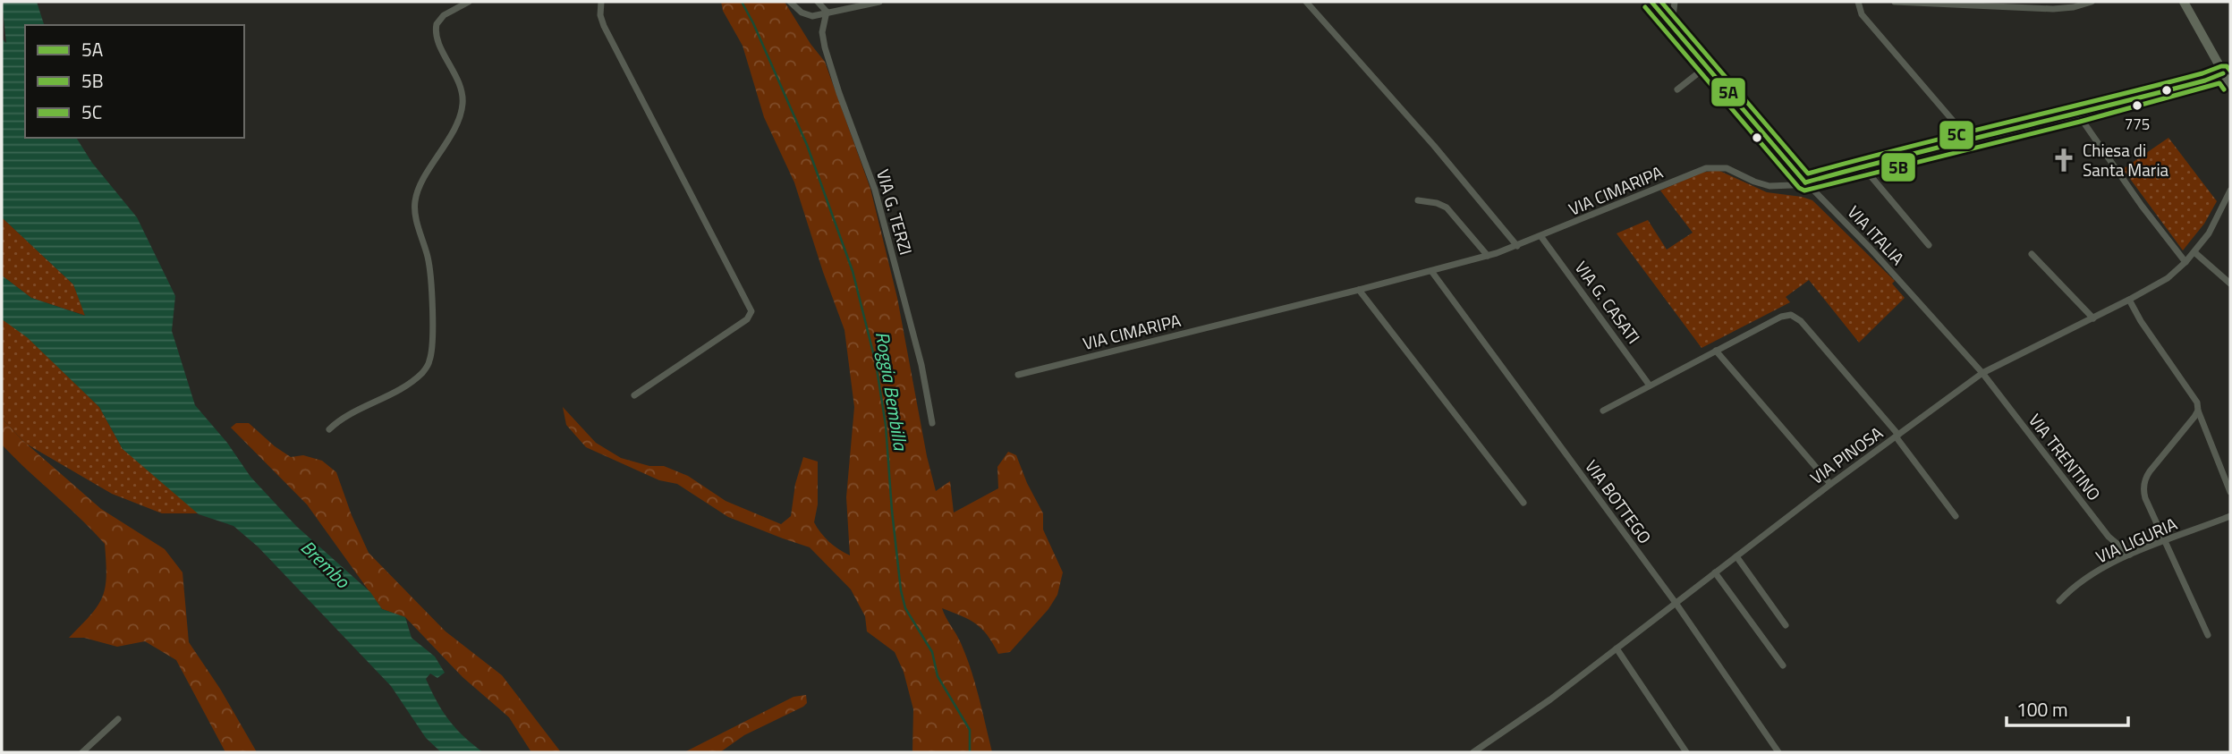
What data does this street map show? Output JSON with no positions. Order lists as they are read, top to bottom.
{
  "streets": {
    "street": [
      "VIA CIMARIPA",
      "VIA G. TERZI",
      "VIA ITALIA",
      "VIA G. CASATI",
      "VIA PINOSA",
      "VIA TRENTINO",
      "VIA BOTTEGO",
      "VIA LIGURIA"
    ]
  },
  "crossings": [
    ["VIA CIMARIPA", "VIA ITALIA"],
    ["VIA CIMARIPA", "VIA G. CASATI"],
    ["VIA CIMARIPA", "VIA BOTTEGO"],
    ["VIA ITALIA", "VIA PINOSA"],
    ["VIA ITALIA", "VIA TRENTINO"],
    ["VIA PINOSA", "VIA TRENTINO"],
    ["VIA PINOSA", "VIA BOTTEGO"],
    ["VIA TRENTINO", "VIA LIGURIA"]
  ],
  "water": ["Roggia Bembilla", "Brembo"],
  "places": {
    "other": ["775"],
    "church": ["Chiesa di Santa Maria"]
  },
  "lines": ["transit line 5A", "transit line 5C", "transit line 5B"],
  "legend": ["5A", "5B", "5C"],
  "scale_bar": "100 m"
}
